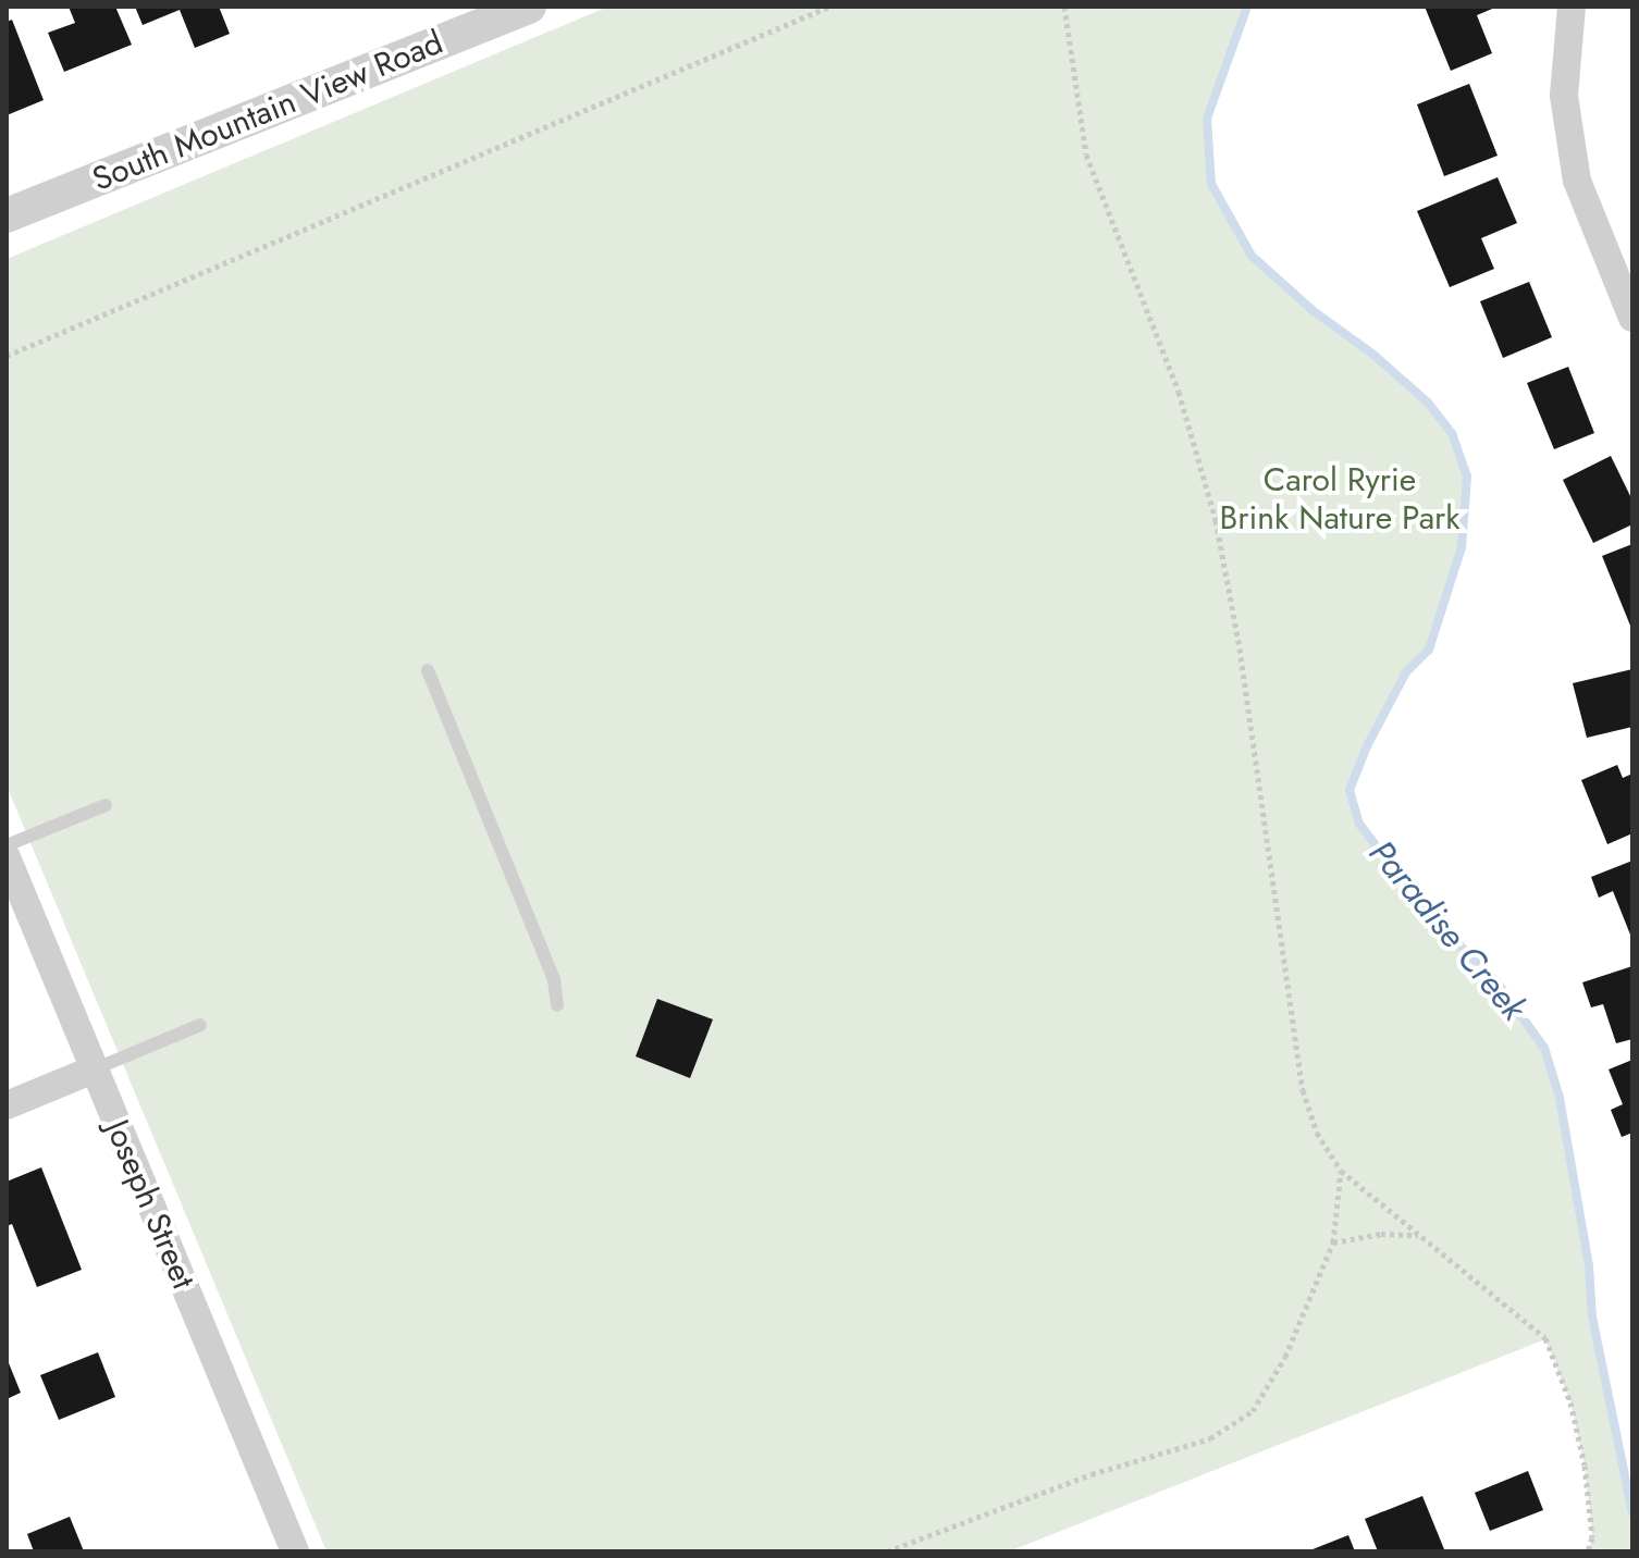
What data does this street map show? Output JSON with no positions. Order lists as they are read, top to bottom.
{
  "streets": {
    "street": ["South Mountain View Road", "Joseph Street"]
  },
  "water": ["Paradise Creek"],
  "parks": ["Carol Ryrie Brink Nature Park"]
}
